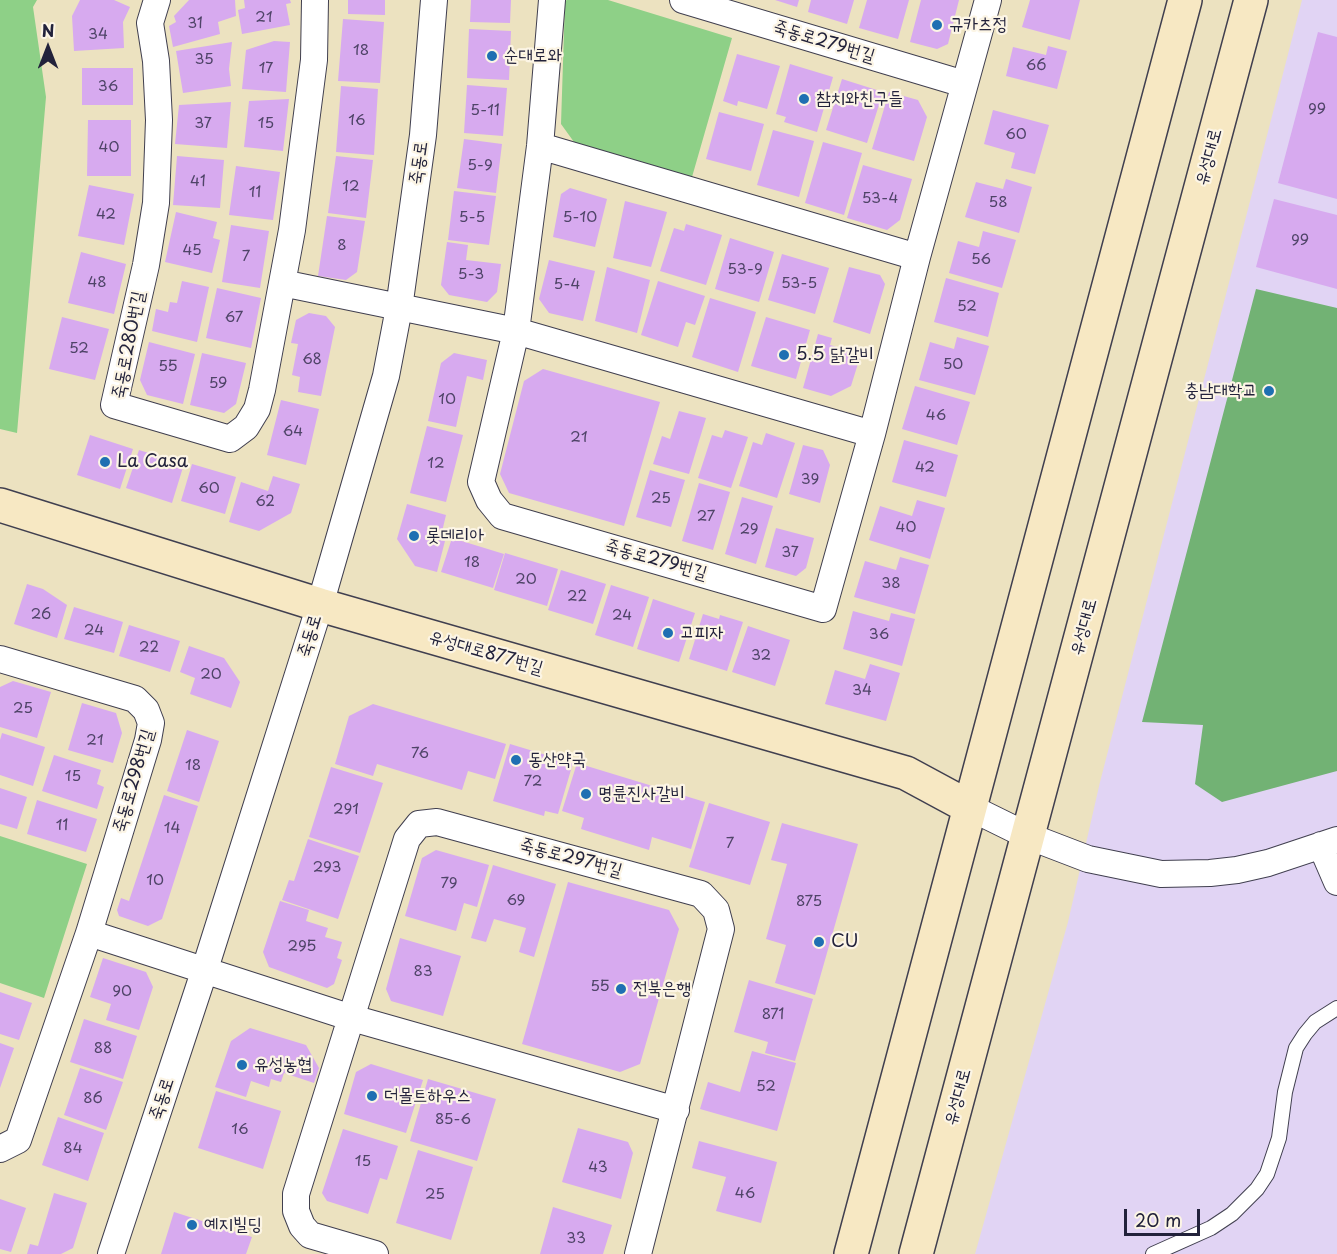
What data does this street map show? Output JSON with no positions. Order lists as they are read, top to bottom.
{
  "streets": {
    "main road": ["유성대로", "유성대로877번길"],
    "street": [
      "죽동로279번길",
      "죽동로",
      "죽동로280번길",
      "죽동로298번길",
      "죽동로297번길"
    ]
  },
  "crossings": [
    ["죽동로", "유성대로877번길"]
  ],
  "places": [
    "규카츠정",
    "순대로와",
    "참치와친구들",
    "5.5 닭갈비",
    "충남대학교",
    "La Casa",
    "롯데리아",
    "고피자",
    "동산약국",
    "명륜진사갈비",
    "CU",
    "전북은행",
    "유성농협",
    "더몰트하우스",
    "예지빌딩"
  ],
  "house_numbers": [
    "21",
    "31",
    "34",
    "18",
    "35",
    "66",
    "17",
    "36",
    "99",
    "5-11",
    "16",
    "37",
    "15",
    "60",
    "40",
    "5-9",
    "41",
    "12",
    "11",
    "53-4",
    "58",
    "42",
    "5-5",
    "5-10",
    "99",
    "8",
    "45",
    "7",
    "56",
    "53-9",
    "5-3",
    "48",
    "53-5",
    "5-4",
    "52",
    "67",
    "52",
    "68",
    "50",
    "55",
    "59",
    "10",
    "46",
    "64",
    "21",
    "12",
    "42",
    "39",
    "60",
    "25",
    "62",
    "27",
    "40",
    "29",
    "37",
    "18",
    "20",
    "38",
    "22",
    "26",
    "24",
    "24",
    "36",
    "22",
    "32",
    "20",
    "34",
    "25",
    "21",
    "76",
    "18",
    "15",
    "72",
    "291",
    "11",
    "14",
    "7",
    "293",
    "10",
    "79",
    "69",
    "875",
    "295",
    "83",
    "55",
    "90",
    "871",
    "88",
    "52",
    "86",
    "85-6",
    "16",
    "84",
    "15",
    "43",
    "46",
    "25",
    "33"
  ],
  "scale_bar": "20 m",
  "north": "top"
}
